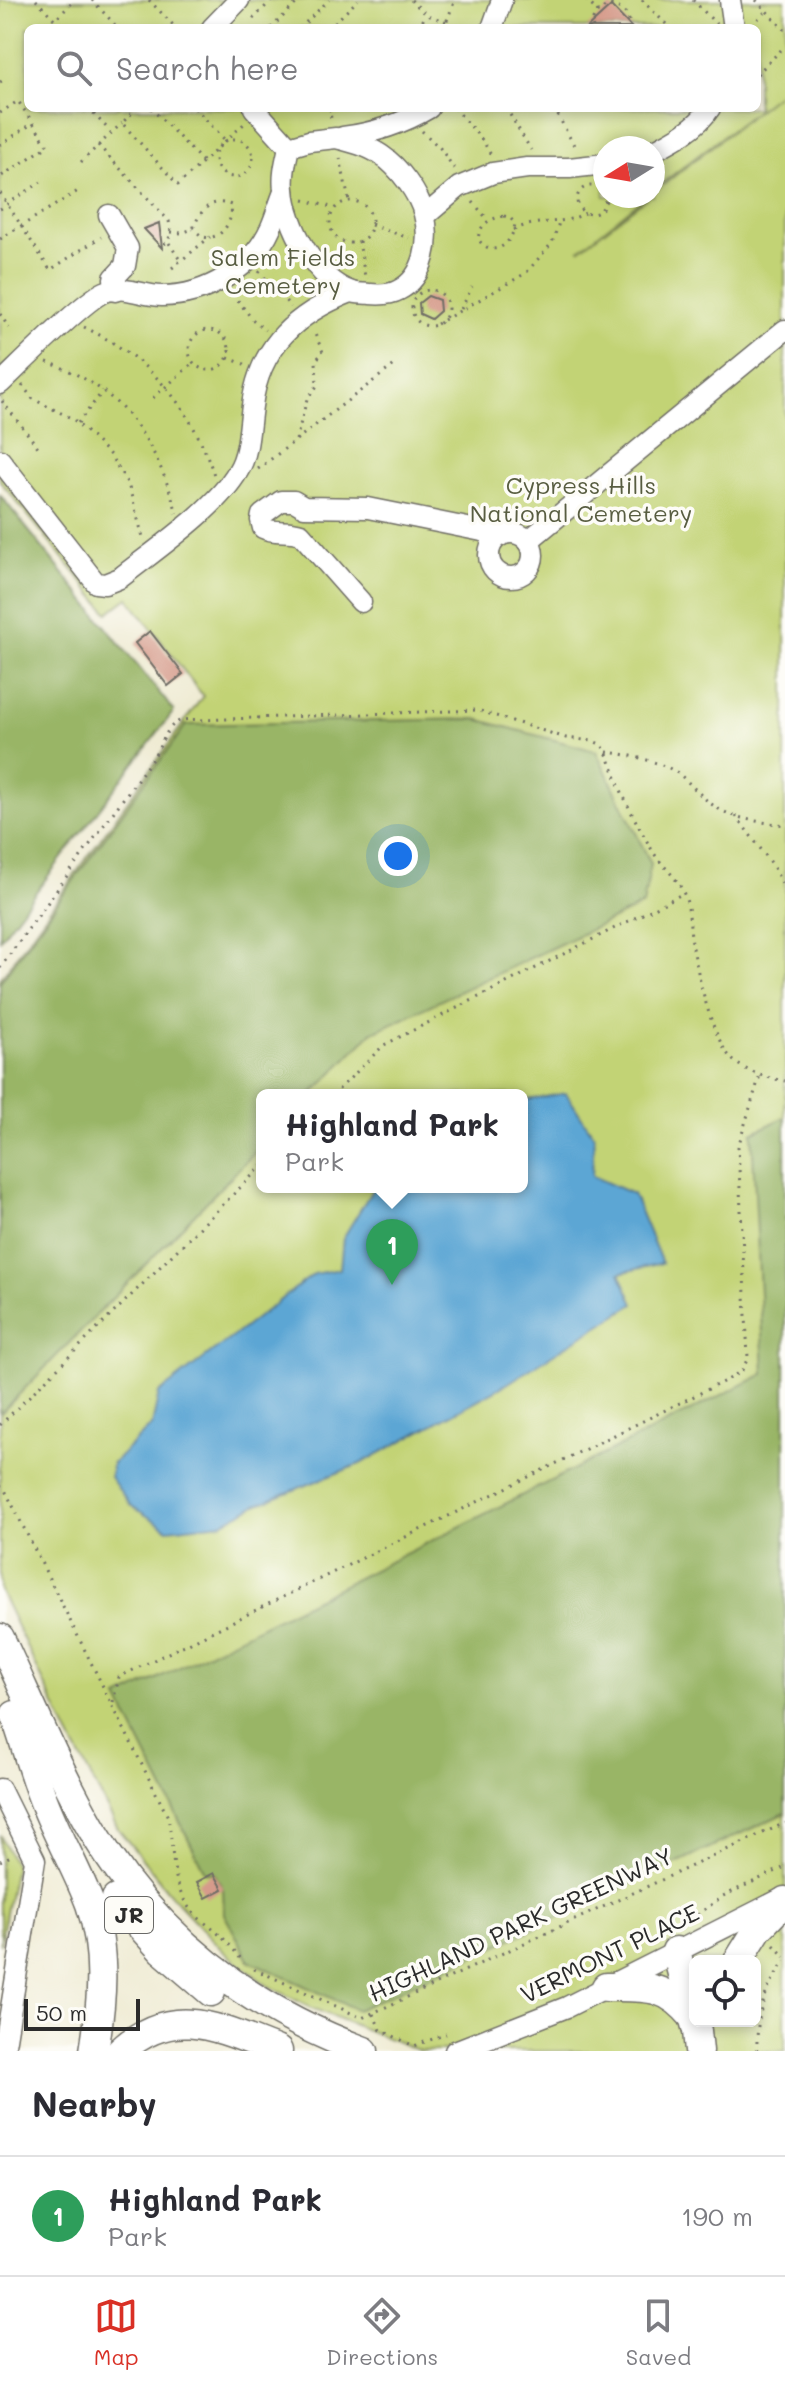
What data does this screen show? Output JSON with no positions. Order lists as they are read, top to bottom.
{
  "streets": {
    "highway": ["JR"],
    "street": ["VERMONT PLACE"],
    "path": ["HIGHLAND PARK GREENWAY"]
  },
  "parks": ["Salem Fields Cemetery", "Cypress Hills National Cemetery"],
  "scale_bar": "50 m",
  "north": "left",
  "page": {
    "search": "Search here",
    "popup": ["Highland Park", "Park"],
    "pins": "1",
    "scale": "50 m",
    "heading": "Nearby",
    "list": [
      {
        "mark": "1",
        "name": "Highland Park",
        "note": "Park",
        "value": "190 m"
      }
    ],
    "nav": ["Map", "Directions", "Saved"]
  }
}
